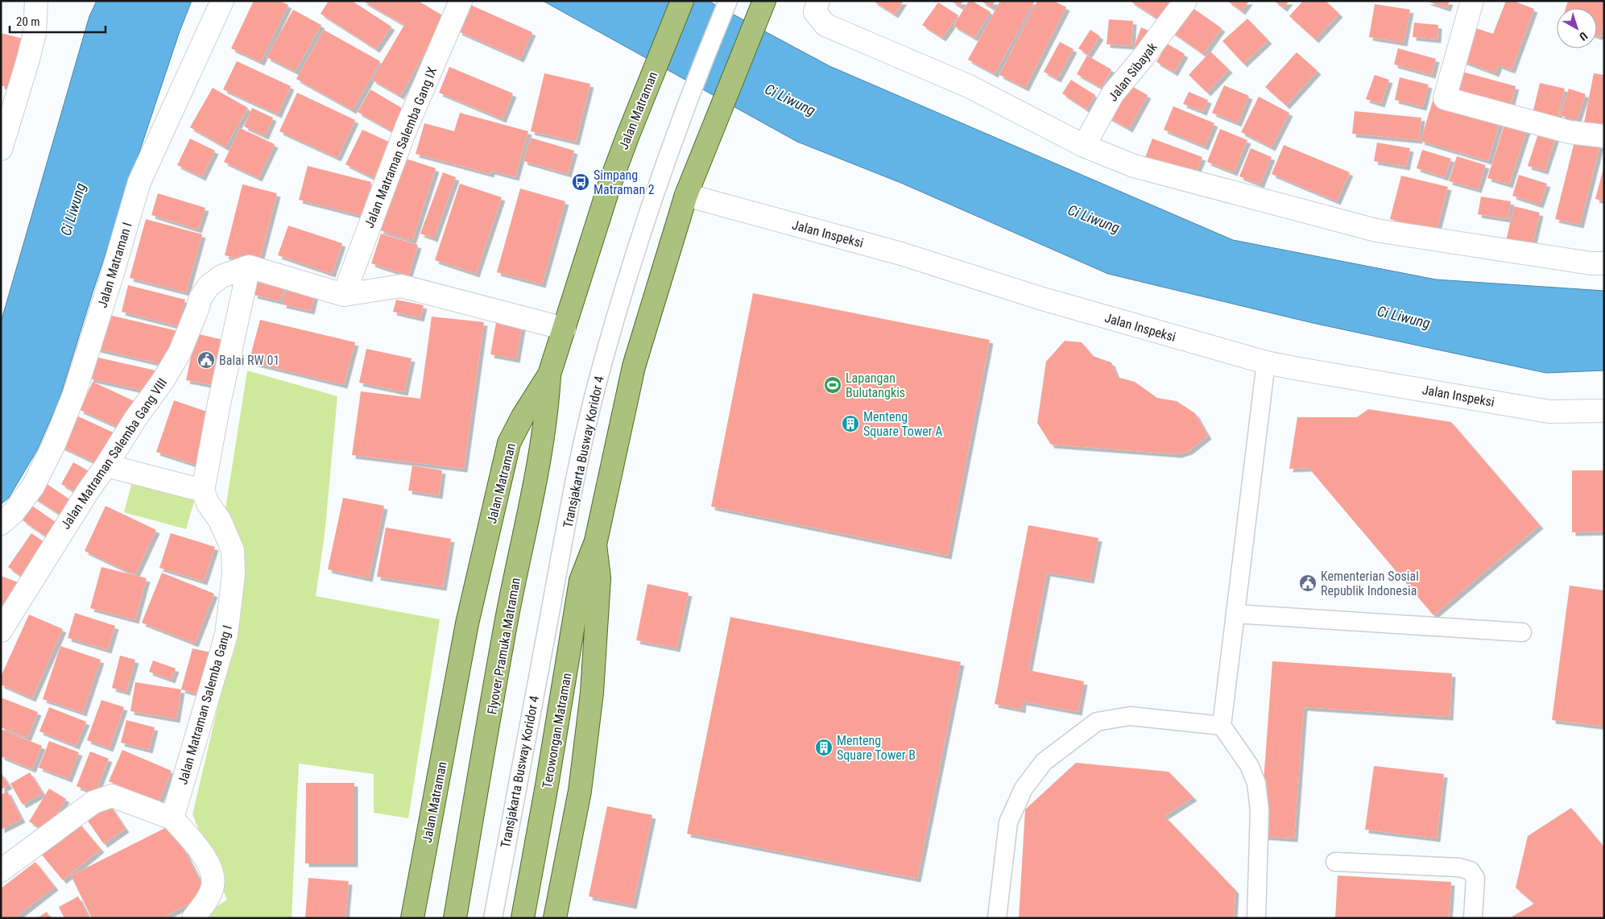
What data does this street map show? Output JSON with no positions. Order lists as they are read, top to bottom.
{
  "streets": {
    "main road": ["Jalan Matraman", "Flyover Pramuka Matraman", "Terowongan Matraman"],
    "street": [
      "Jalan Sibayak",
      "Jalan Matraman Salemba Gang IX",
      "Jalan Inspeksi",
      "Jalan Matraman I",
      "Jalan Matraman Salemba Gang VIII",
      "Jalan Matraman Salemba Gang I"
    ],
    "lane": ["Transjakarta Busway Koridor 4"]
  },
  "crossings": [
    ["Jalan Matraman", "Flyover Pramuka Matraman"]
  ],
  "water": ["Ci Liwung"],
  "places": {
    "bus stop": ["Simpang Matraman 2"],
    "public building": ["Balai RW 01", "Kementerian Sosial Republik Indonesia"],
    "sports": ["Lapangan Bulutangkis"],
    "building": ["Menteng Square Tower A", "Menteng Square Tower B"]
  },
  "scale_bar": "20 m",
  "north": "bottom right"
}
